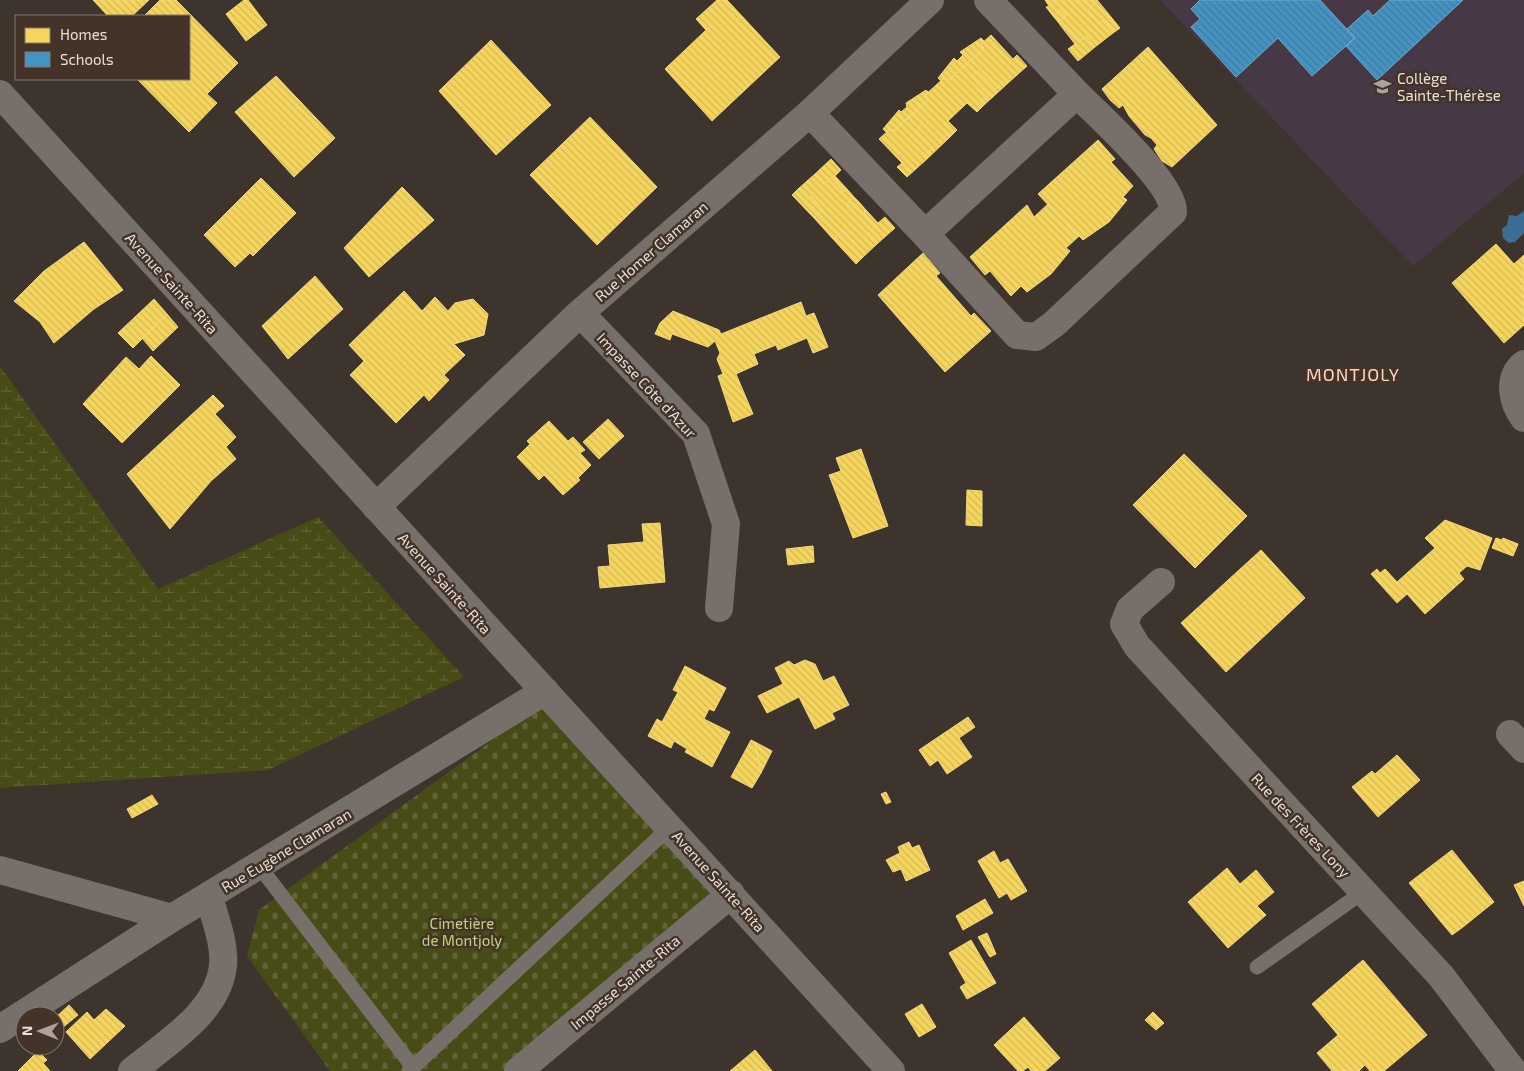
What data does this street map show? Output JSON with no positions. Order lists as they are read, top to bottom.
{
  "streets": {
    "street": [
      "Rue Homer Clamaran",
      "Avenue Sainte-Rita",
      "Impasse Côte d'Azur",
      "Rue des Frères Lony",
      "Rue Eugène Clamaran",
      "Impasse Sainte-Rita"
    ]
  },
  "crossings": [
    ["Rue Homer Clamaran", "Avenue Sainte-Rita"],
    ["Rue Homer Clamaran", "Impasse Côte d'Azur"],
    ["Avenue Sainte-Rita", "Rue Eugène Clamaran"],
    ["Avenue Sainte-Rita", "Impasse Sainte-Rita"]
  ],
  "districts": ["MONTJOLY"],
  "parks": ["Cimetière de Montjoly"],
  "places": {
    "school or university": ["Collège Sainte-Thérèse"]
  },
  "legend": ["Homes", "Schools"],
  "north": "left"
}
